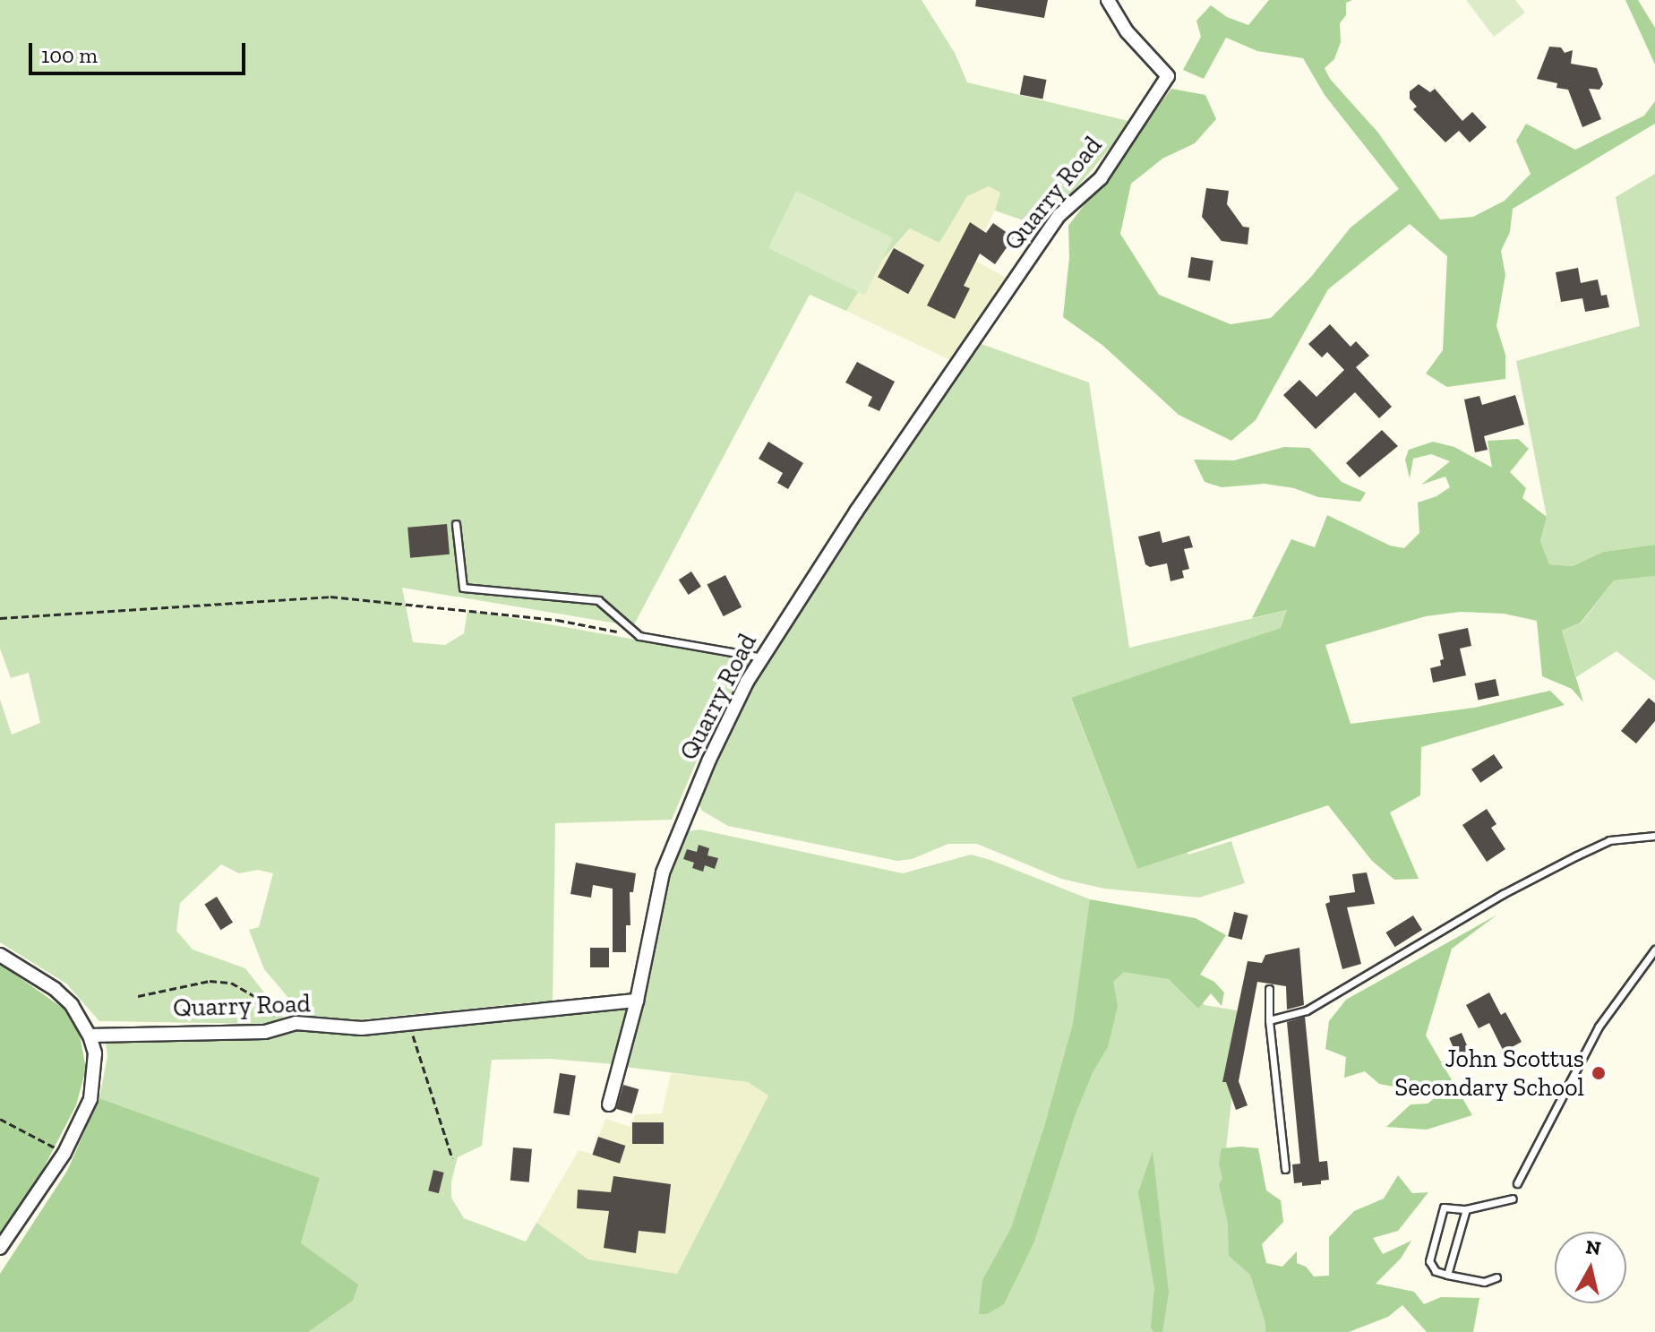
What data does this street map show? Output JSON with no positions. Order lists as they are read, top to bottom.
{
  "streets": {
    "street": ["Quarry Road"]
  },
  "places": ["John Scottus Secondary School"],
  "scale_bar": "100 m",
  "north": "top"
}
